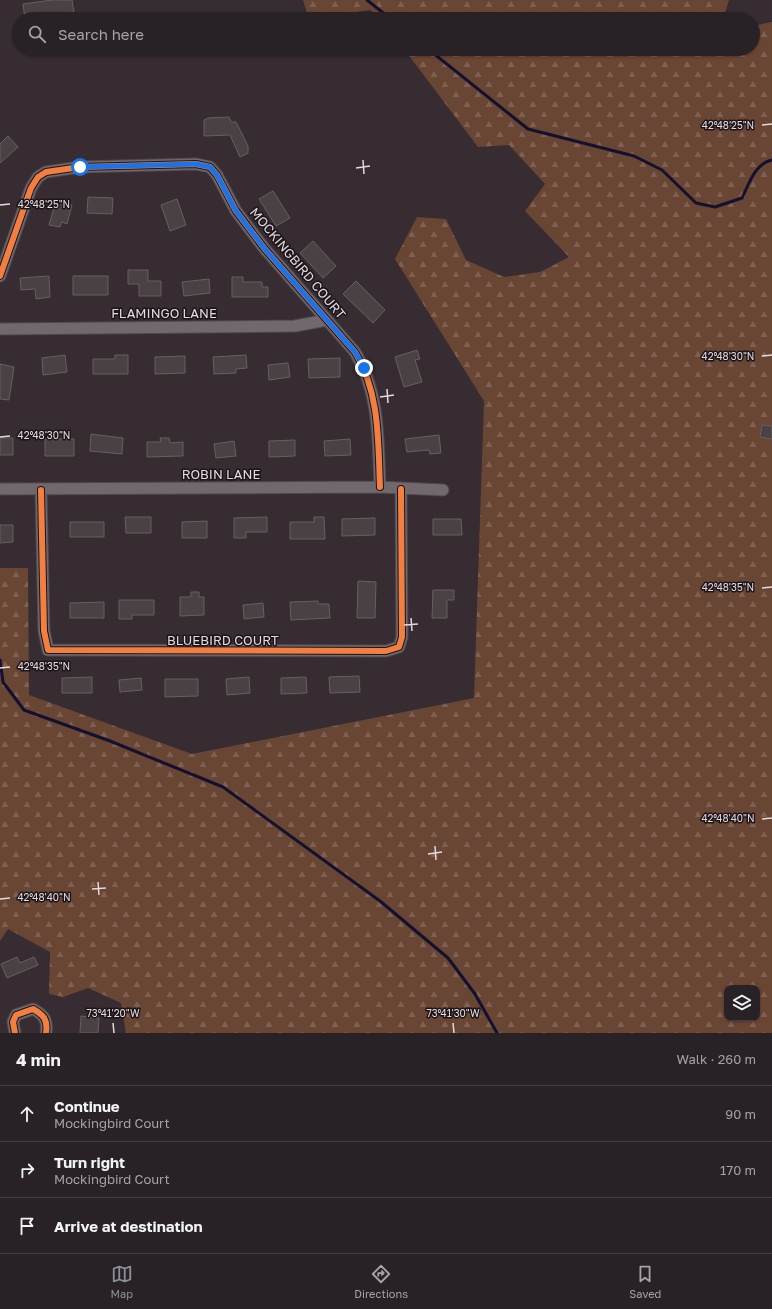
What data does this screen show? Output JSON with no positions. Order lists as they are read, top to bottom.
{
  "streets": {
    "street": [
      "MOCKINGBIRD COURT",
      "FLAMINGO LANE",
      "ROBIN LANE",
      "BLUEBIRD COURT"
    ]
  },
  "crossings": [
    ["MOCKINGBIRD COURT", "FLAMINGO LANE"],
    ["MOCKINGBIRD COURT", "ROBIN LANE"],
    ["ROBIN LANE", "BLUEBIRD COURT"]
  ],
  "page": {
    "search": "Search here",
    "heading": ["4 min", "Walk · 260 m"],
    "list": [
      ["Continue", "Mockingbird Court", "90 m"],
      ["Turn right", "Mockingbird Court", "170 m"],
      "Arrive at destination"
    ],
    "nav": ["Map", "Directions", "Saved"]
  },
  "coordinates": [
    "42°48'25\"N",
    "42°48'30\"N",
    "42°48'35\"N",
    "42°48'40\"N",
    "73°41'20\"W",
    "73°41'30\"W"
  ]
}
